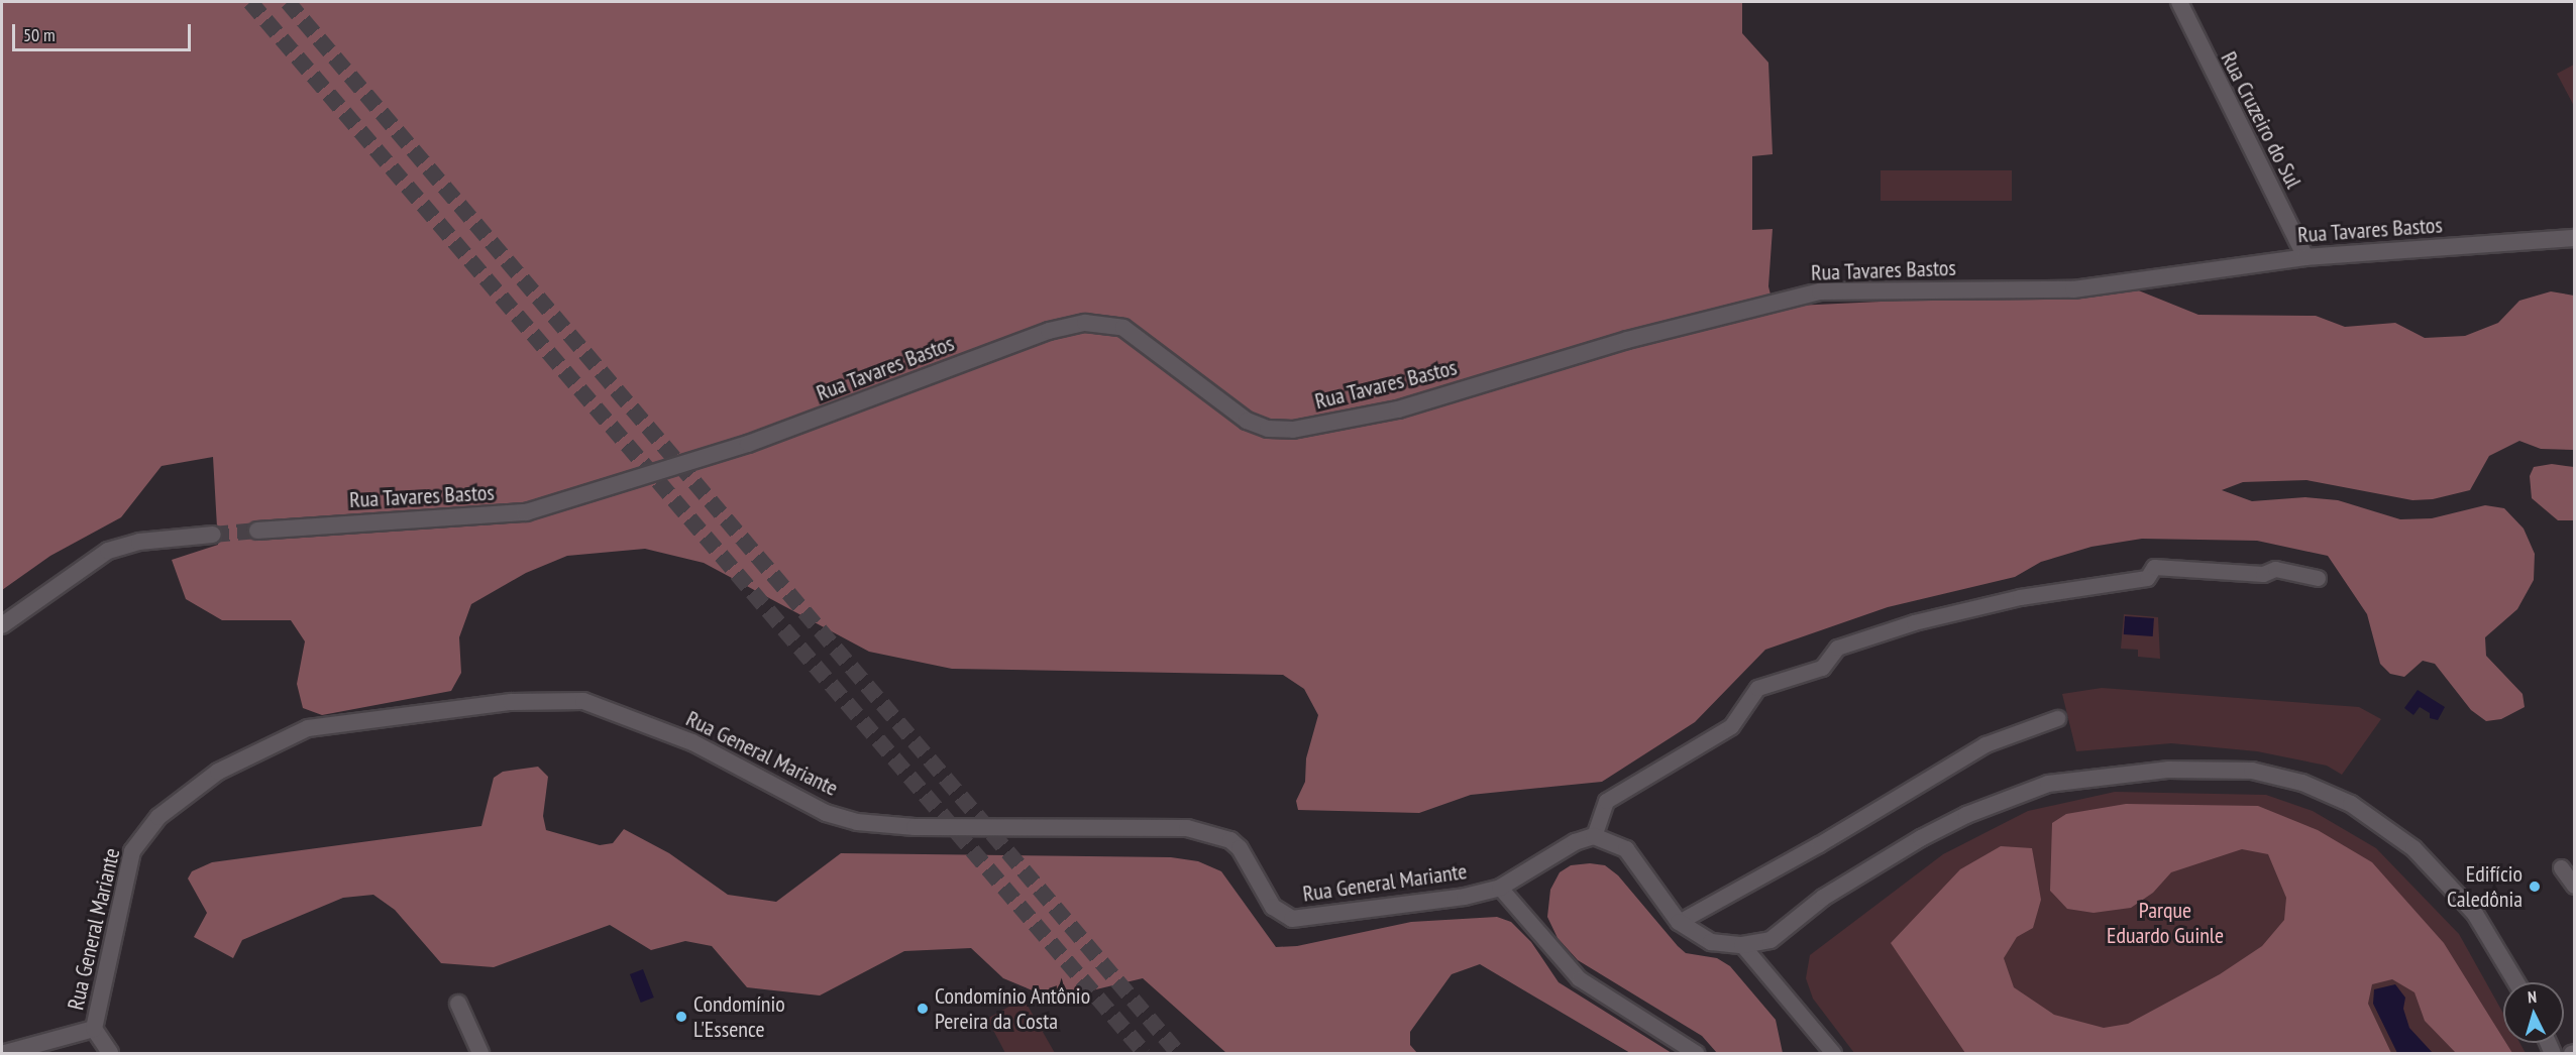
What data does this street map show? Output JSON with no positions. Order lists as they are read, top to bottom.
{
  "streets": {
    "street": ["Rua Cruzeiro do Sul", "Rua Tavares Bastos", "Rua General Mariante"]
  },
  "crossings": [
    ["Rua Cruzeiro do Sul", "Rua Tavares Bastos"]
  ],
  "parks": ["Parque Eduardo Guinle"],
  "places": ["Edifício Caledônia", "Condomínio Antônio Pereira da Costa", "Condomínio L'Essence"],
  "scale_bar": "50 m",
  "north": "top"
}
